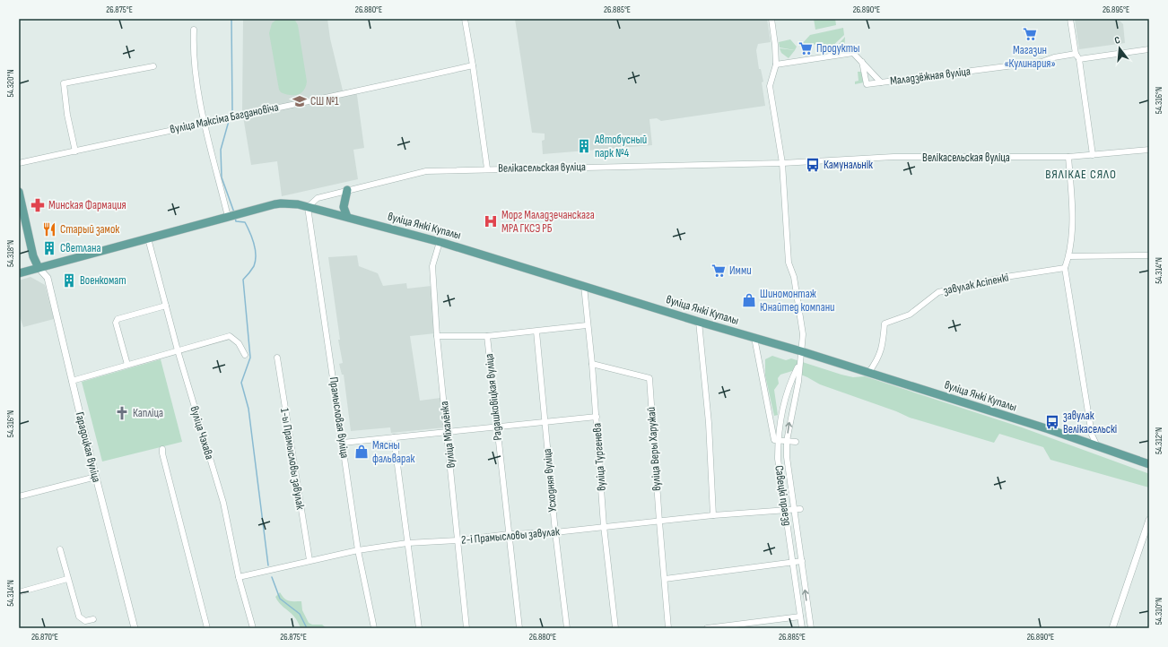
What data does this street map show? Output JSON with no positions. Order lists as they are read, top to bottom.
{
  "streets": {
    "main road": ["вуліца Янкі Купалы"],
    "street": [
      "Маладзёжная вуліца",
      "вуліца Максіма Багдановіча",
      "Велікасельская вуліца",
      "завулак Асіпенкі",
      "Радашковіцкая вуліца",
      "Прамысловая вуліца",
      "вуліца Чэхава",
      "вуліца Міхалёнка",
      "Гарадоцкая вуліца",
      "вуліца Веры Харужай",
      "вуліца Тургенева",
      "1-ы Прамысловы завулак",
      "Усходняя вуліца",
      "Савецкі праезд",
      "2-і Прамысловы завулак"
    ]
  },
  "crossings": [
    ["Велікасельская вуліца", "вуліца Янкі Купалы"],
    ["Велікасельская вуліца", "Прамысловая вуліца"],
    ["вуліца Янкі Купалы", "завулак Асіпенкі"],
    ["вуліца Янкі Купалы", "Прамысловая вуліца"],
    ["вуліца Янкі Купалы", "вуліца Міхалёнка"],
    ["вуліца Янкі Купалы", "вуліца Тургенева"],
    ["вуліца Янкі Купалы", "Савецкі праезд"],
    ["Радашковіцкая вуліца", "2-і Прамысловы завулак"],
    ["Прамысловая вуліца", "2-і Прамысловы завулак"],
    ["вуліца Чэхава", "2-і Прамысловы завулак"],
    ["вуліца Міхалёнка", "2-і Прамысловы завулак"],
    ["вуліца Веры Харужай", "вуліца Тургенева"],
    ["вуліца Веры Харужай", "2-і Прамысловы завулак"],
    ["вуліца Тургенева", "2-і Прамысловы завулак"],
    ["1-ы Прамысловы завулак", "2-і Прамысловы завулак"],
    ["Усходняя вуліца", "2-і Прамысловы завулак"],
    ["Савецкі праезд", "2-і Прамысловы завулак"]
  ],
  "districts": ["ВЯЛІКАЕ СЯЛО"],
  "places": {
    "supermarket": ["Магазин «Кулинария»", "Продукты", "Имми"],
    "school or university": ["СШ №1"],
    "building": ["Автобусный парк №4", "Светлана", "Военкомат"],
    "bus stop": ["Камунальнік", "завулак Велікасельскі"],
    "pharmacy": ["Минская Фармация"],
    "hospital": ["Морг Маладзечанскага МРА ГКСЭ РБ"],
    "restaurant": ["Старый замок"],
    "shop": ["Шиномонтаж Юнайтед компани", "Мясны фальварак"],
    "church": ["Капліца"]
  },
  "north": "top",
  "coordinates": [
    "26.875°E",
    "26.880°E",
    "26.885°E",
    "26.890°E",
    "26.895°E",
    "54.320°N",
    "54.316°N",
    "54.318°N",
    "54.314°N",
    "54.312°N",
    "54.310°N",
    "26.870°E"
  ]
}
